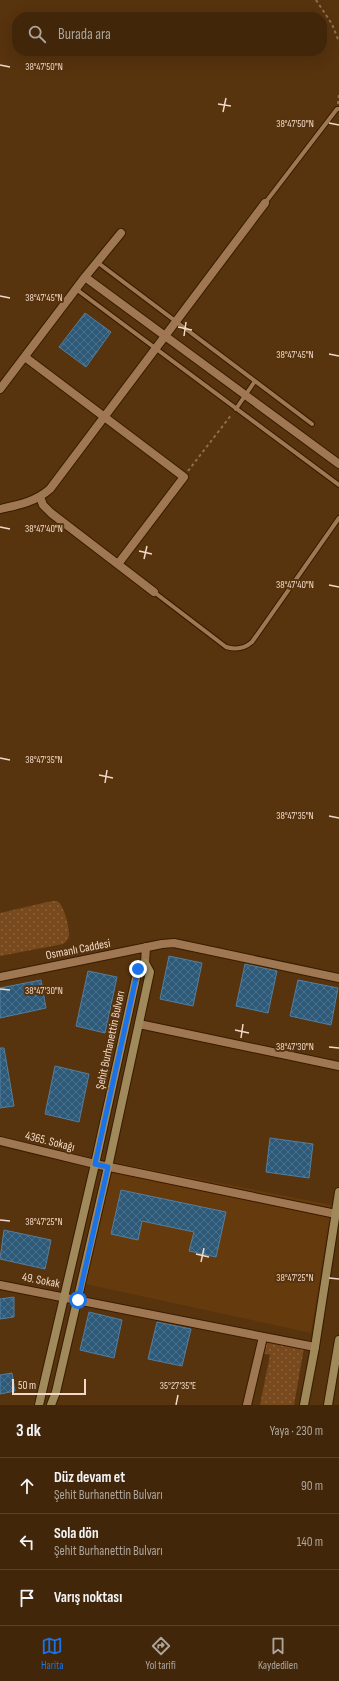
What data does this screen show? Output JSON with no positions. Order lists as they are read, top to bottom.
{
  "streets": {
    "street": [
      "Osmanlı Caddesi",
      "Şehit Burhanettin Bulvarı",
      "4365. Sokağı",
      "49. Sokak"
    ]
  },
  "crossings": [
    ["Şehit Burhanettin Bulvarı", "4365. Sokağı"],
    ["Şehit Burhanettin Bulvarı", "49. Sokak"]
  ],
  "scale_bar": "50 m",
  "page": {
    "search": "Burada ara",
    "scale": "50 m",
    "heading": ["3 dk", "Yaya · 230 m"],
    "list": [
      ["Düz devam et", "Şehit Burhanettin Bulvarı", "90 m"],
      ["Sola dön", "Şehit Burhanettin Bulvarı", "140 m"],
      "Varış noktası"
    ],
    "nav": ["Harita", "Yol tarifi", "Kaydedilen"]
  },
  "coordinates": [
    "38°47'50\"N",
    "38°47'45\"N",
    "38°47'40\"N",
    "38°47'35\"N",
    "38°47'30\"N",
    "38°47'25\"N",
    "35°27'35\"E"
  ]
}
